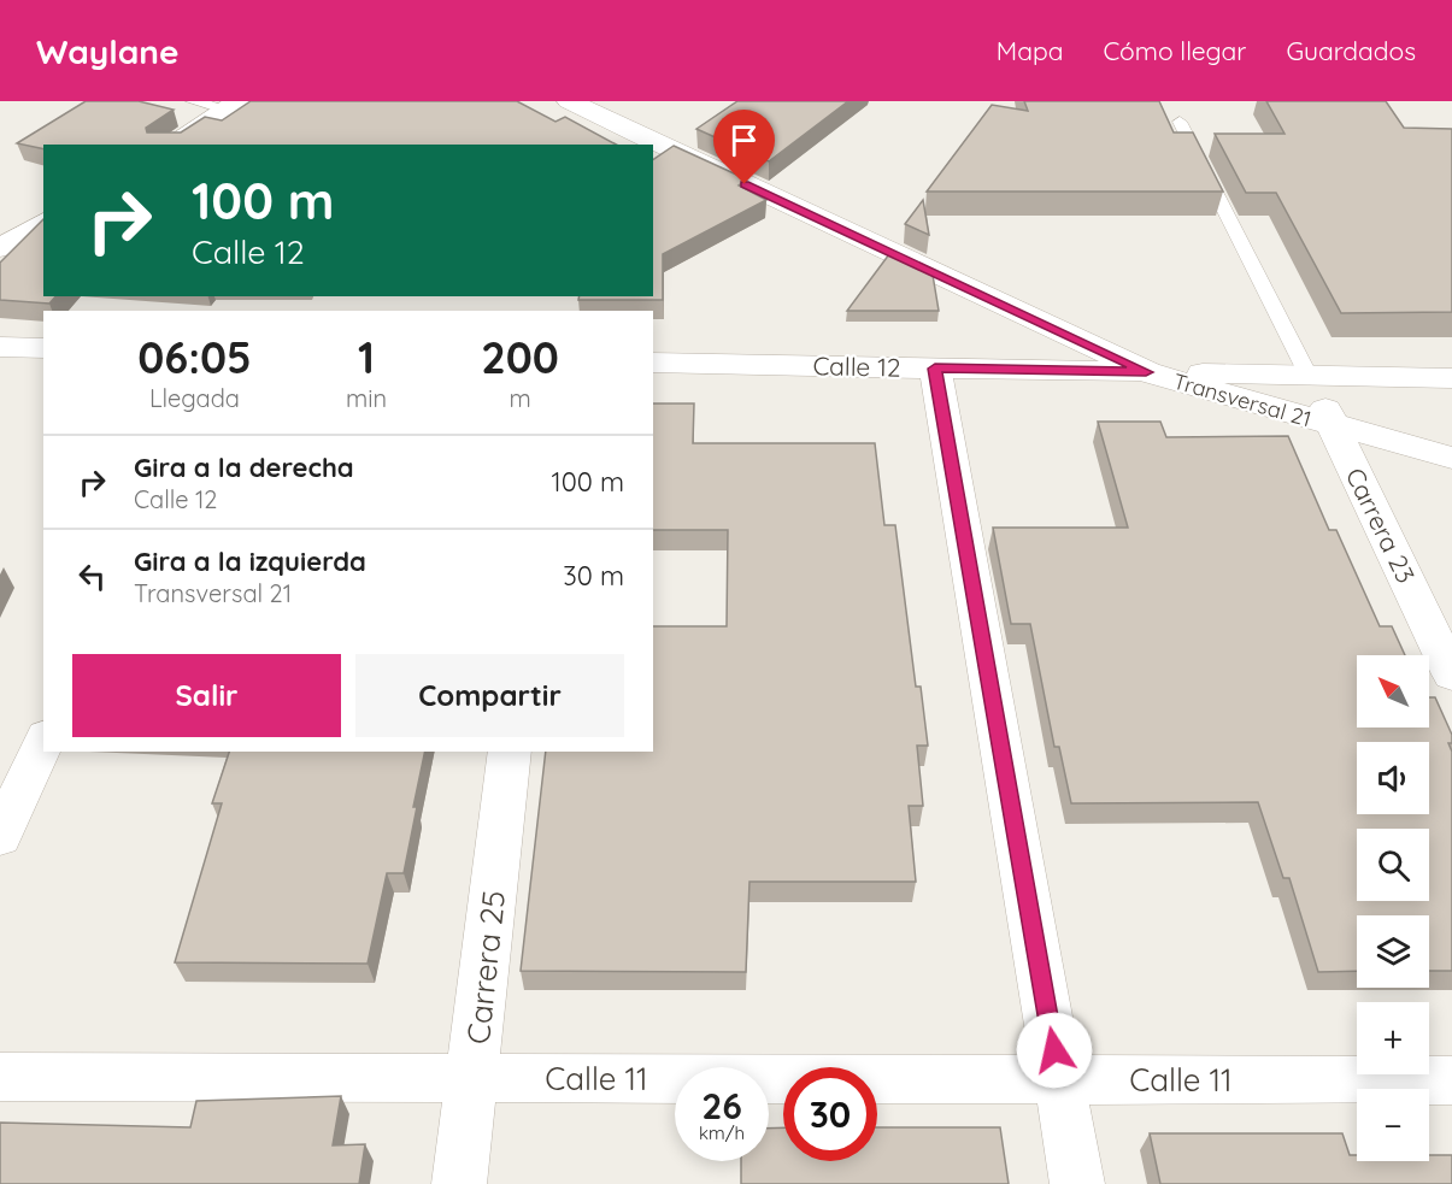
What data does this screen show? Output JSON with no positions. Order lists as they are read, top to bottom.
{
  "streets": {
    "street": [
      "Calle 12",
      "Transversal 21",
      "Carrera 23",
      "Carrera 25",
      "Calle 11"
    ]
  },
  "crossings": [
    ["Calle 12", "Transversal 21"],
    ["Calle 12", "Carrera 23"],
    ["Transversal 21", "Carrera 23"],
    ["Carrera 25", "Calle 11"]
  ],
  "north": "top left",
  "page": {
    "header": "Waylane",
    "nav": ["Mapa", "Cómo llegar", "Guardados"],
    "turn": ["100 m", "Calle 12"],
    "eta": [
      "06:05",
      "Llegada",
      "1",
      "min",
      "200",
      "m"
    ],
    "list": [
      {
        "name": "Gira a la derecha",
        "note": "Calle 12",
        "value": "100 m"
      },
      {
        "name": "Gira a la izquierda",
        "note": "Transversal 21",
        "value": "30 m"
      }
    ],
    "buttons": ["Salir", "Compartir"],
    "map_buttons": ["+", "−"],
    "speed": "26 km/h",
    "limit": "30"
  }
}
